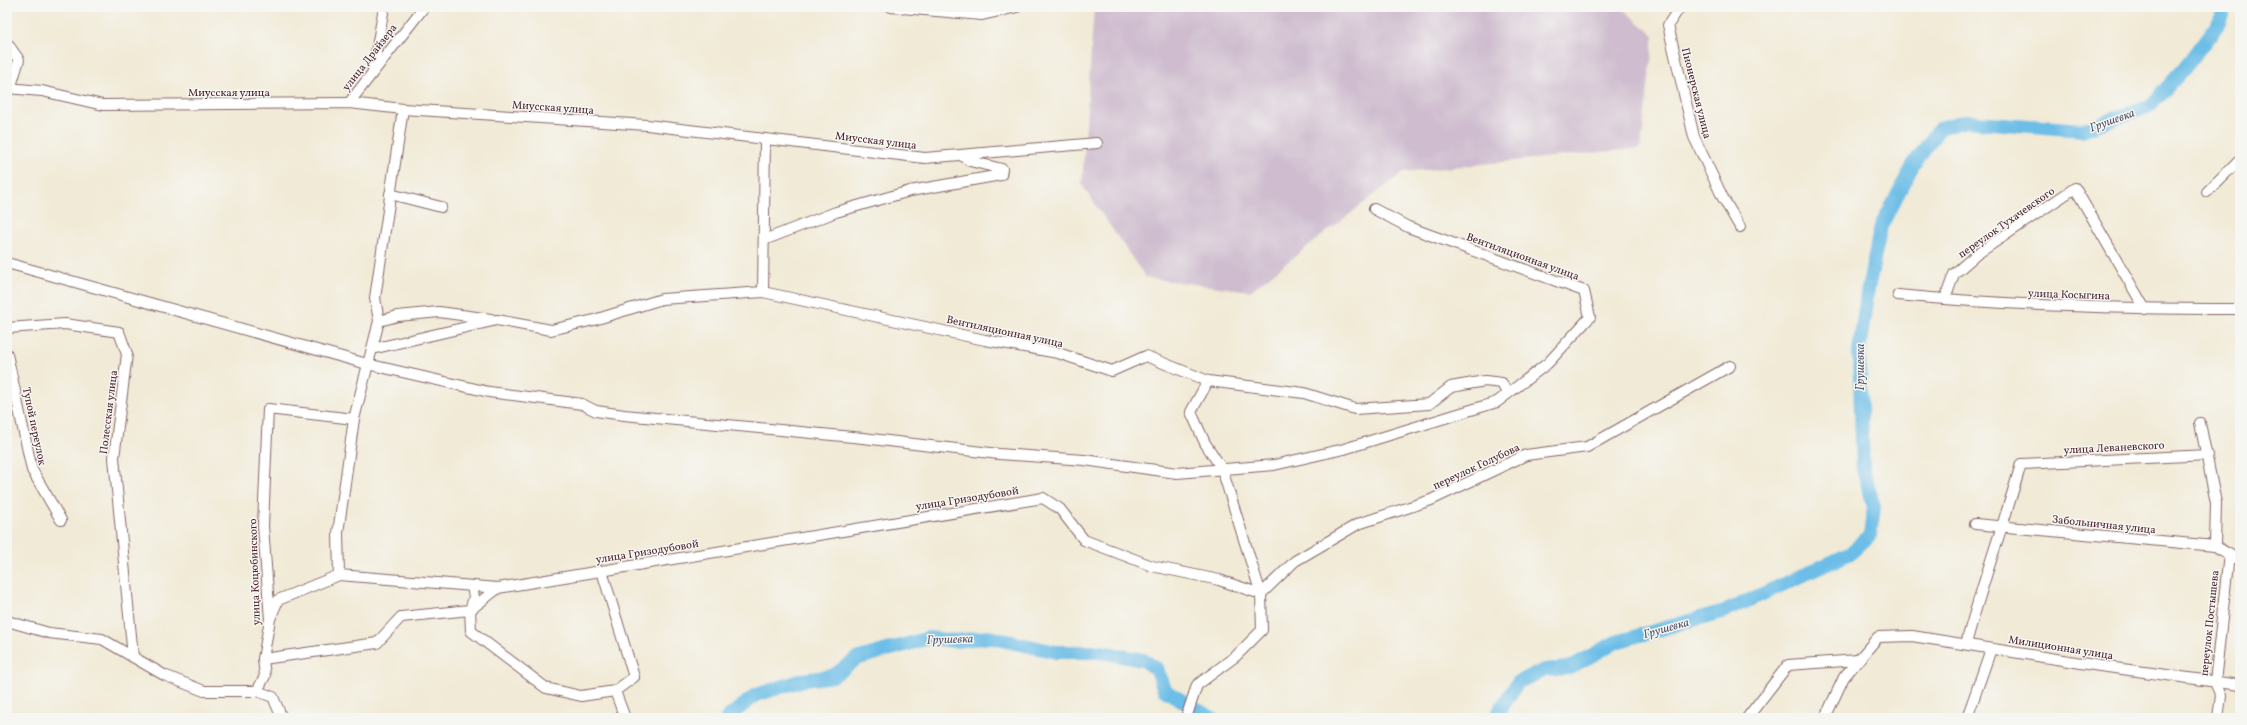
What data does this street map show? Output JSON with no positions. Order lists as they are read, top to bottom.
{
  "streets": {
    "street": [
      "улица Драйзера",
      "Миусская улица",
      "Пионерская улица",
      "переулок Тухачевского",
      "Вентиляционная улица",
      "улица Косыгина",
      "Полесская улица",
      "Тупой переулок",
      "улица Леваневского",
      "переулок Голубова",
      "улица Гризодубовой",
      "Забольничная улица",
      "улица Коцюбинского",
      "переулок Постышева",
      "Милиционная улица"
    ]
  },
  "crossings": [
    ["улица Драйзера", "Миусская улица"],
    ["переулок Тухачевского", "улица Косыгина"],
    ["улица Леваневского", "Забольничная улица"],
    ["переулок Голубова", "улица Гризодубовой"],
    ["улица Гризодубовой", "улица Коцюбинского"],
    ["Забольничная улица", "переулок Постышева"],
    ["переулок Постышева", "Милиционная улица"]
  ],
  "water": ["Грушевка"]
}
